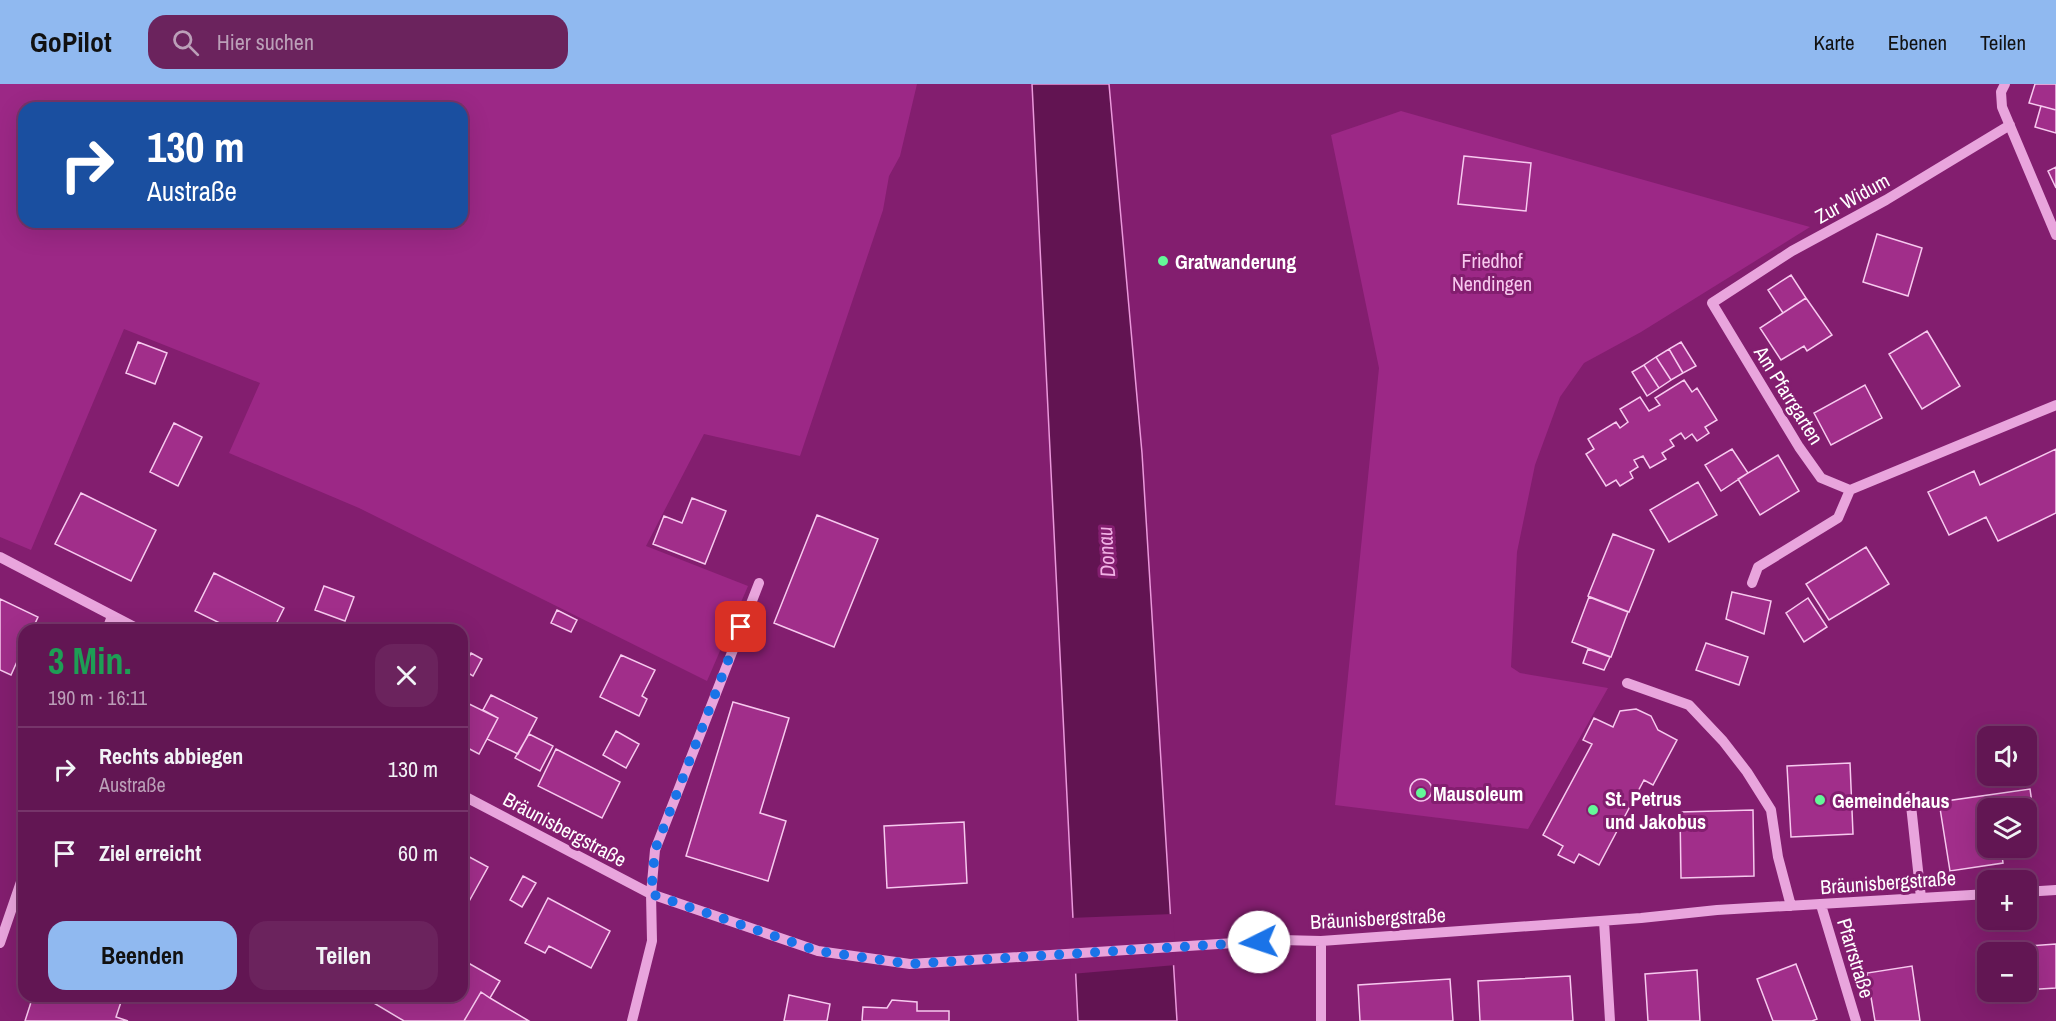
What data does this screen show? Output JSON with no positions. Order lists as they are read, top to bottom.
{
  "streets": {
    "street": [
      "Zur Widum",
      "Am Pfarrgarten",
      "Bräunisbergstraße",
      "Pfarrstraße"
    ]
  },
  "crossings": [
    ["Zur Widum", "Am Pfarrgarten"],
    ["Bräunisbergstraße", "Pfarrstraße"]
  ],
  "water": ["Donau"],
  "parks": ["Friedhof Nendingen"],
  "places": [
    "Gratwanderung",
    "Mausoleum",
    "Gemeindehaus",
    "St. Petrus und Jakobus"
  ],
  "page": {
    "header": "GoPilot",
    "search": "Hier suchen",
    "nav": ["Karte", "Ebenen", "Teilen"],
    "turn": ["130 m", "Austraße"],
    "heading": ["3 Min.", "190 m · 16:11"],
    "map_buttons": ["+", "−"],
    "list": [
      {
        "name": "Rechts abbiegen",
        "note": "Austraße",
        "value": "130 m"
      },
      {
        "name": "Ziel erreicht",
        "value": "60 m"
      }
    ],
    "buttons": ["Beenden", "Teilen"]
  }
}
